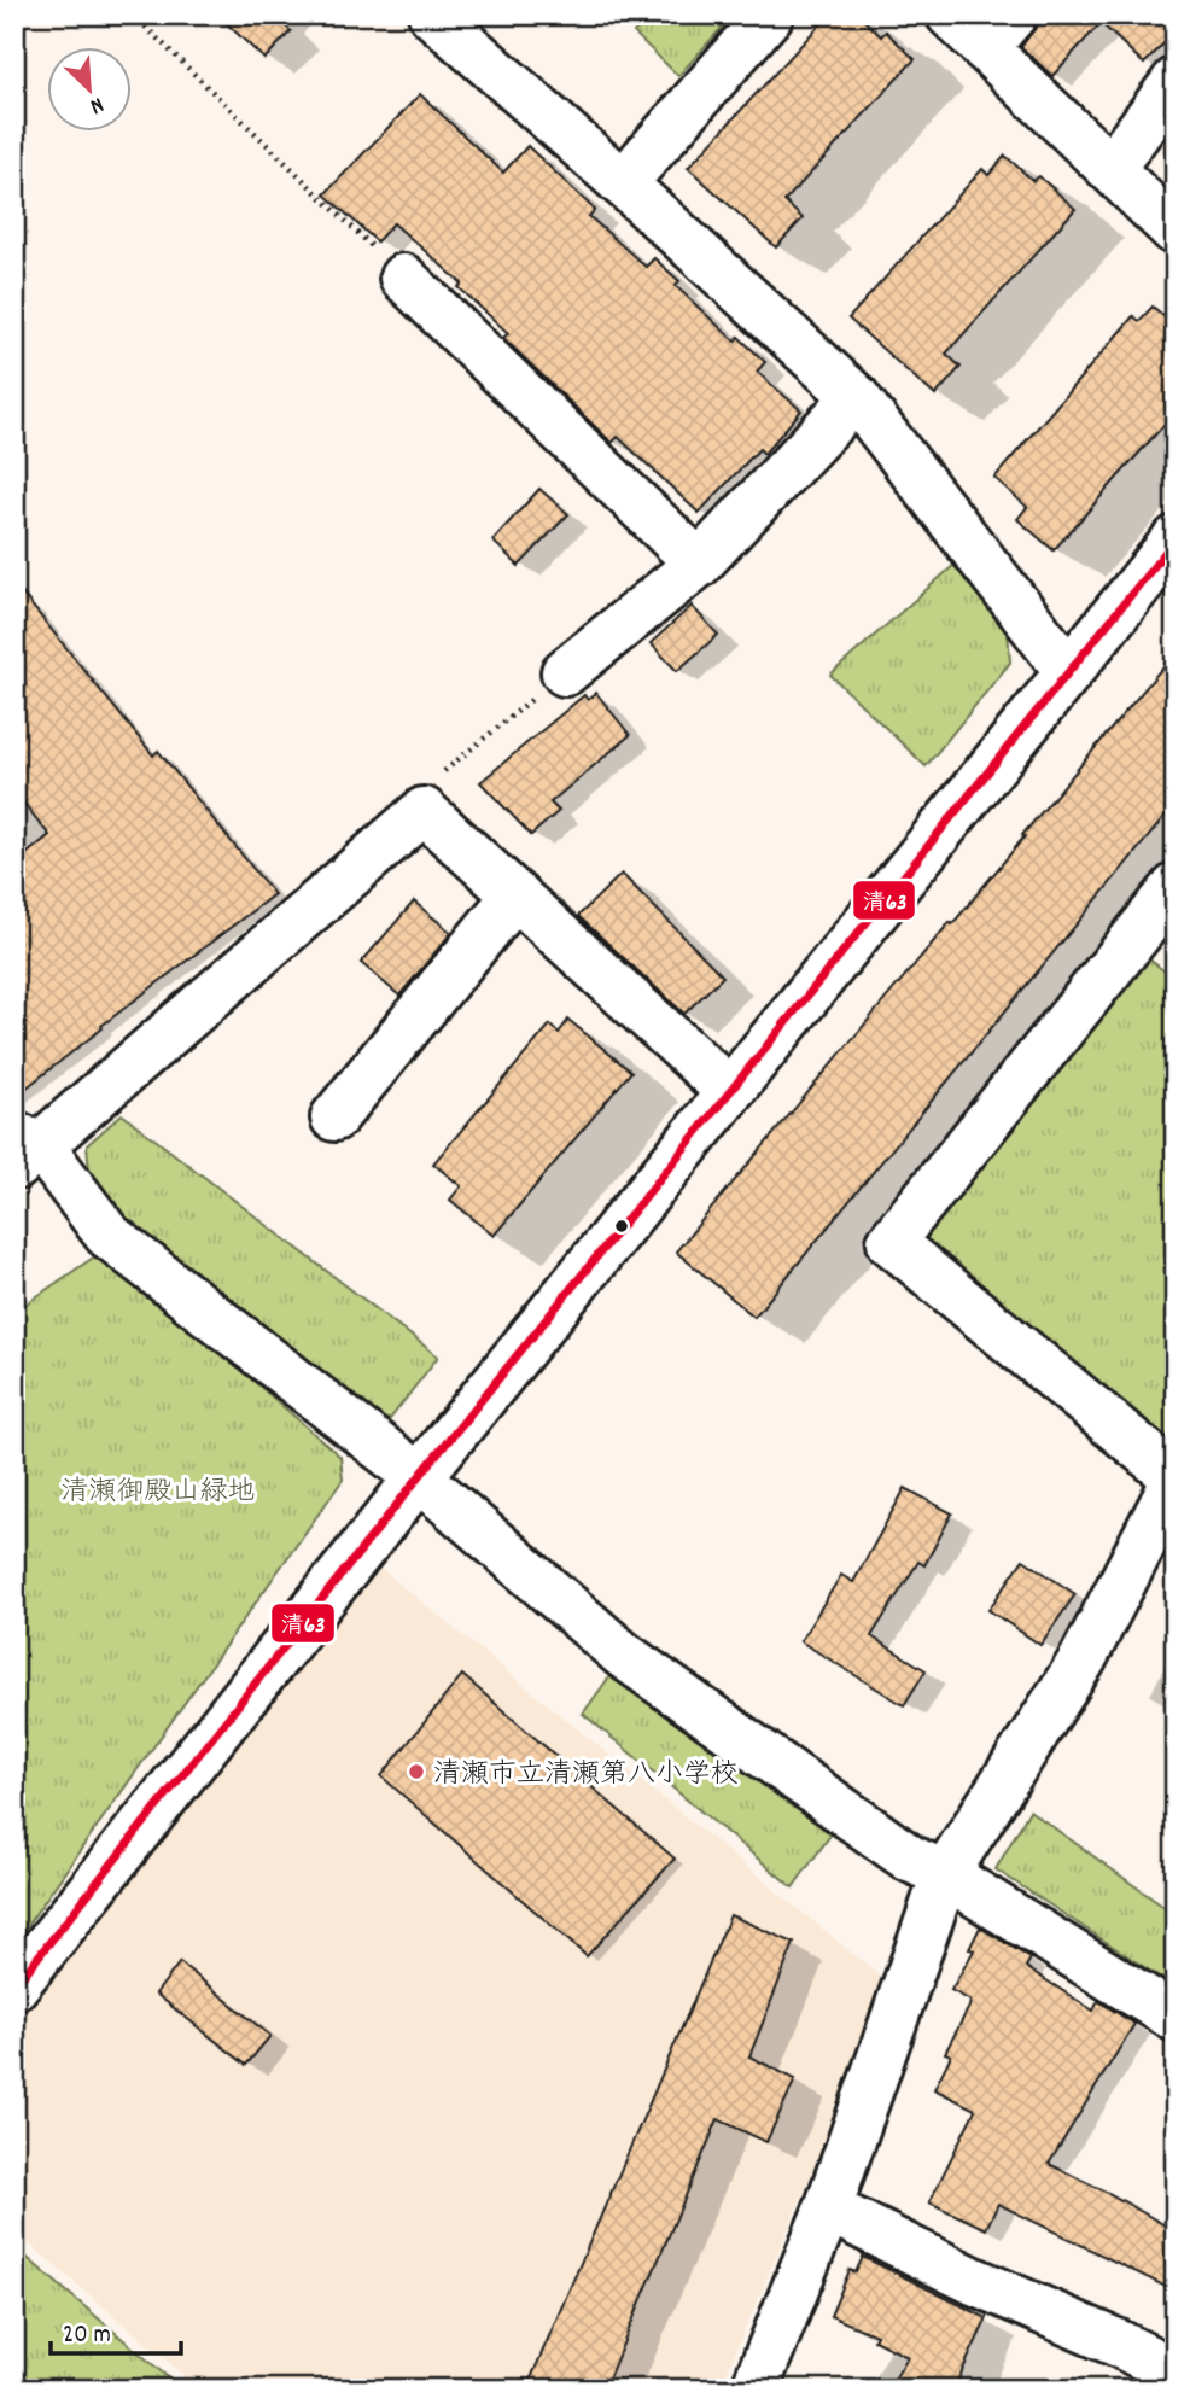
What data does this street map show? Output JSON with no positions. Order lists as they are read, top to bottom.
{
  "parks": ["清瀬御殿山緑地"],
  "places": ["清瀬市立清瀬第八小学校"],
  "lines": ["transit line 清63"],
  "scale_bar": "20 m",
  "north": "bottom right"
}
